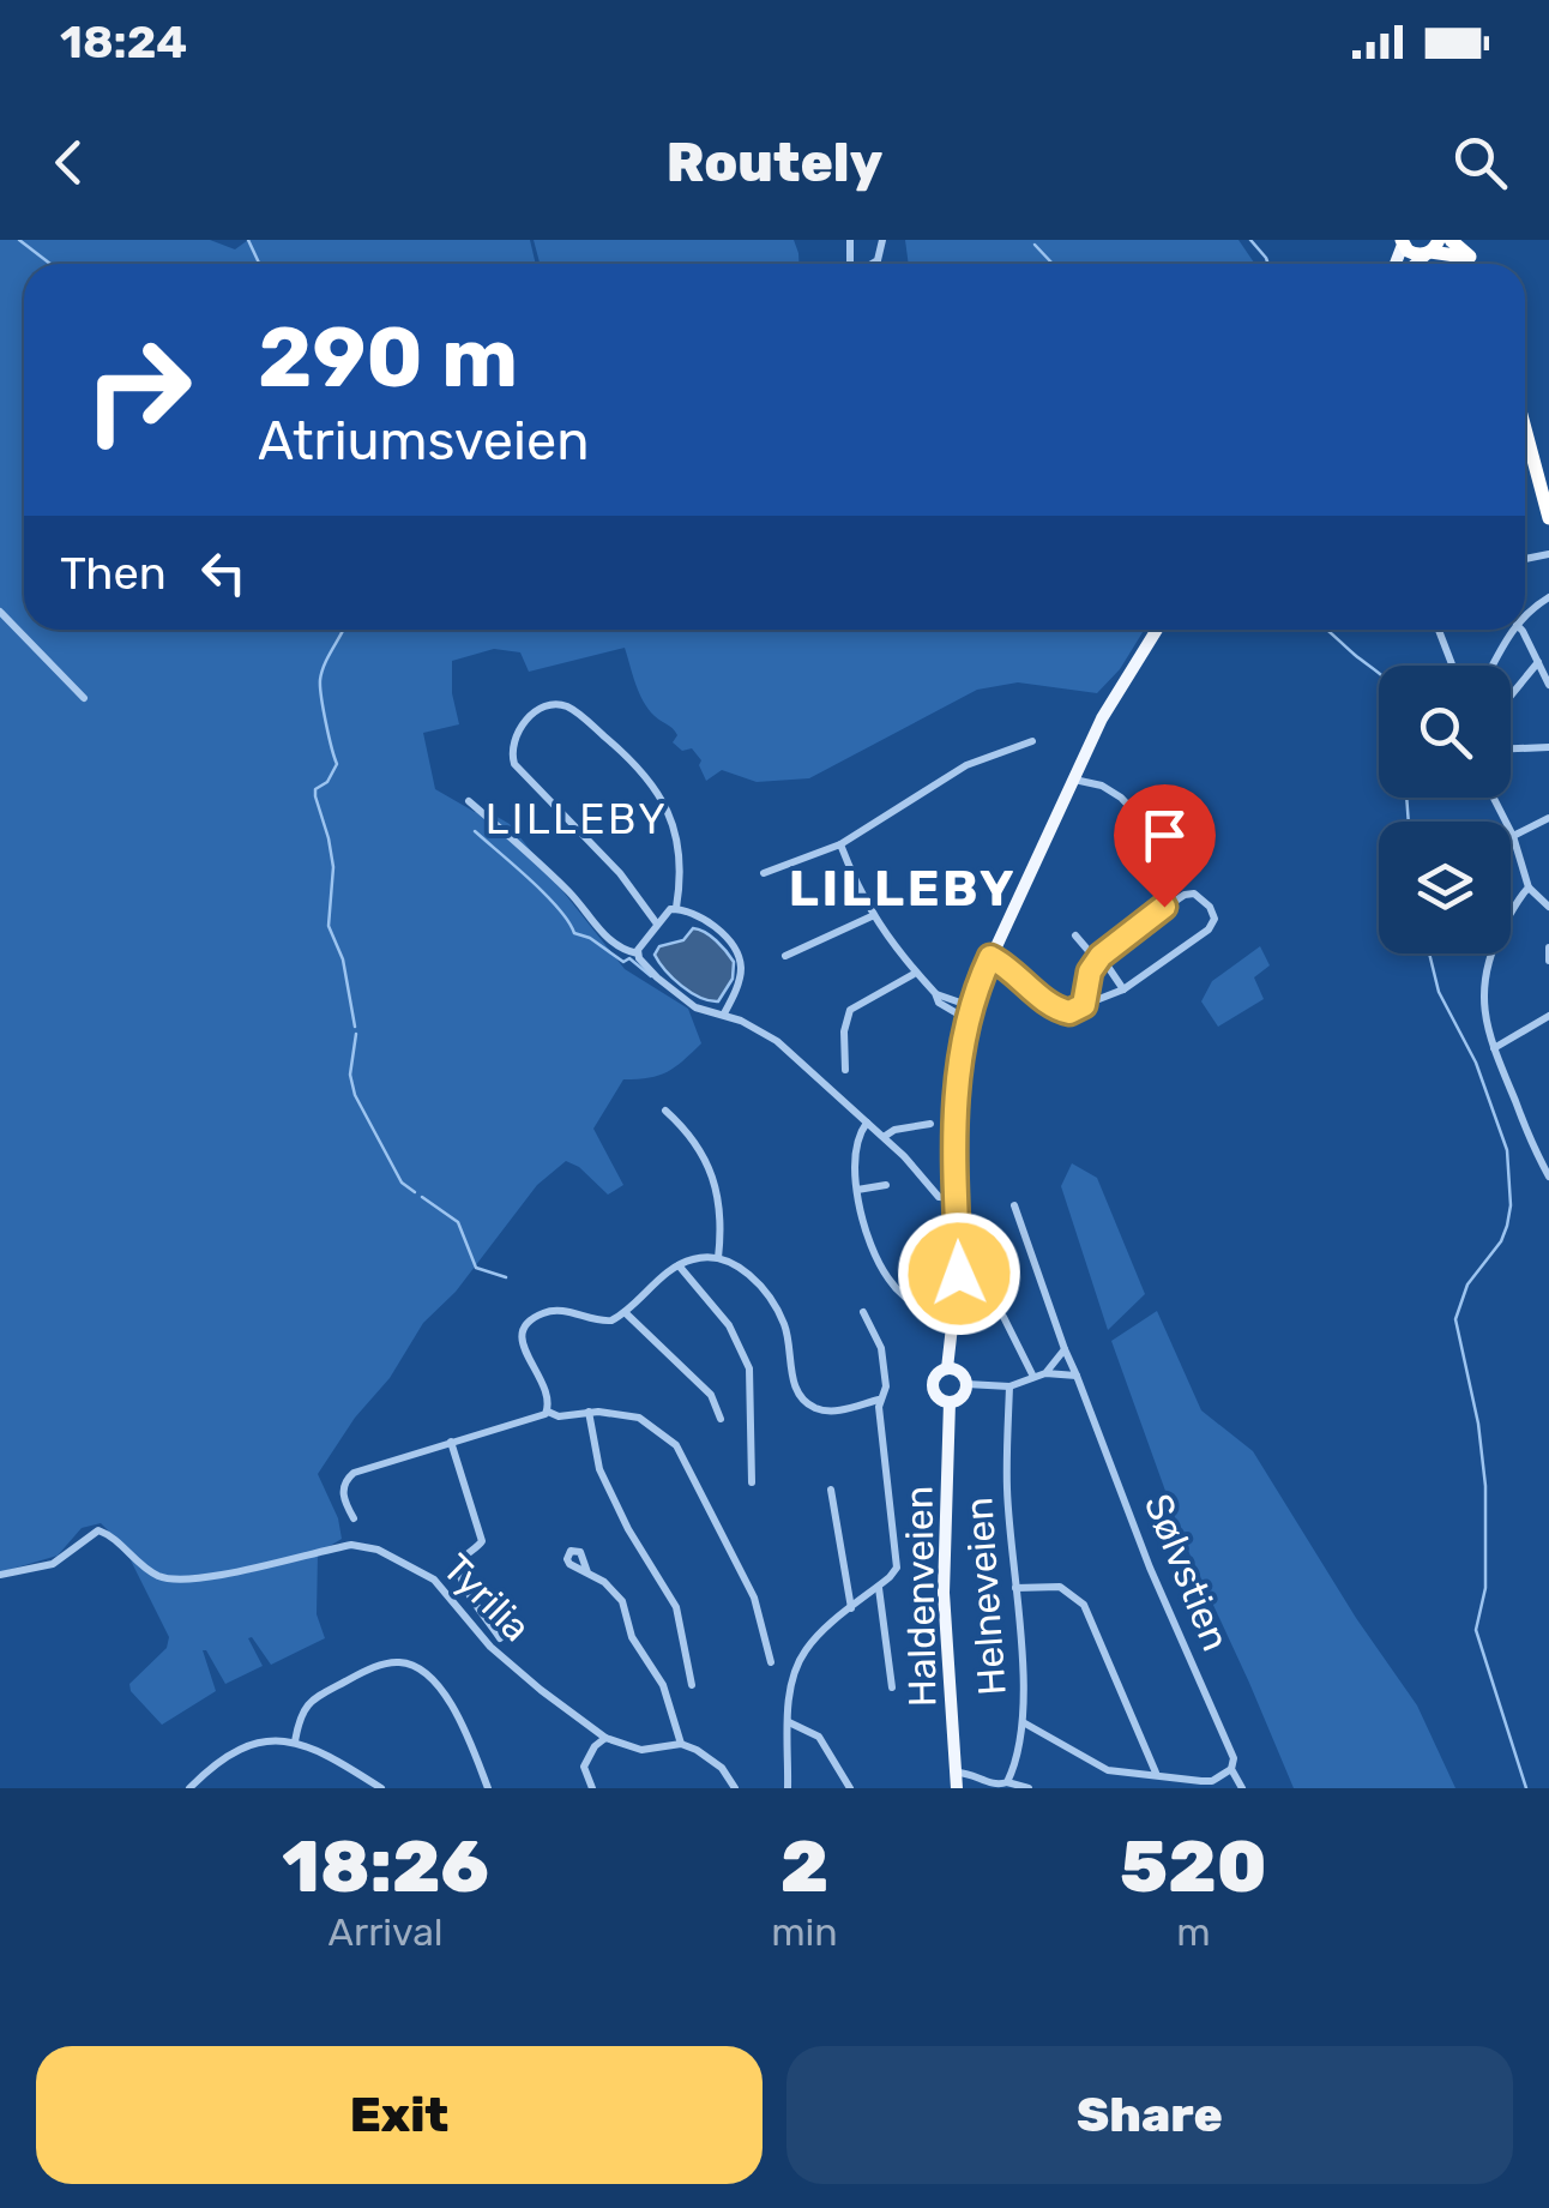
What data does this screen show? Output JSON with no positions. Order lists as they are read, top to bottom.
{
  "streets": {
    "main road": ["Haldenveien"],
    "street": ["Sølvstien", "Helneveien", "Tyrilia"]
  },
  "districts": ["LILLEBY", "LILLEBY"],
  "page": {
    "status": "18:24",
    "header": "Routely",
    "turn": ["290 m", "Atriumsveien"],
    "then": "Then",
    "eta": [
      "18:26",
      "Arrival",
      "2",
      "min",
      "520",
      "m"
    ],
    "buttons": ["Exit", "Share"]
  }
}
